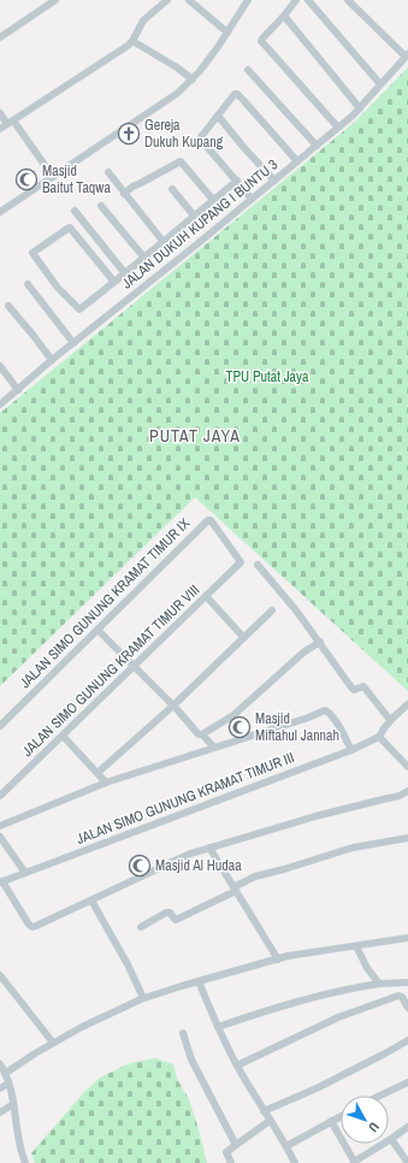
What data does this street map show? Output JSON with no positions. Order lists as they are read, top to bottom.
{
  "streets": {
    "street": [
      "JALAN DUKUH KUPANG I BUNTU 3",
      "JALAN SIMO GUNUNG KRAMAT TIMUR IX",
      "JALAN SIMO GUNUNG KRAMAT TIMUR VIII",
      "JALAN SIMO GUNUNG KRAMAT TIMUR III"
    ]
  },
  "crossings": [
    ["JALAN SIMO GUNUNG KRAMAT TIMUR IX", "JALAN SIMO GUNUNG KRAMAT TIMUR VIII"]
  ],
  "districts": ["PUTAT JAYA"],
  "parks": ["TPU Putat Jaya"],
  "places": {
    "church": ["Gereja Dukuh Kupang"],
    "mosque": ["Masjid Baitut Taqwa", "Masjid Miftahul Jannah", "Masjid Al Hudaa"]
  },
  "north": "bottom right"
}
